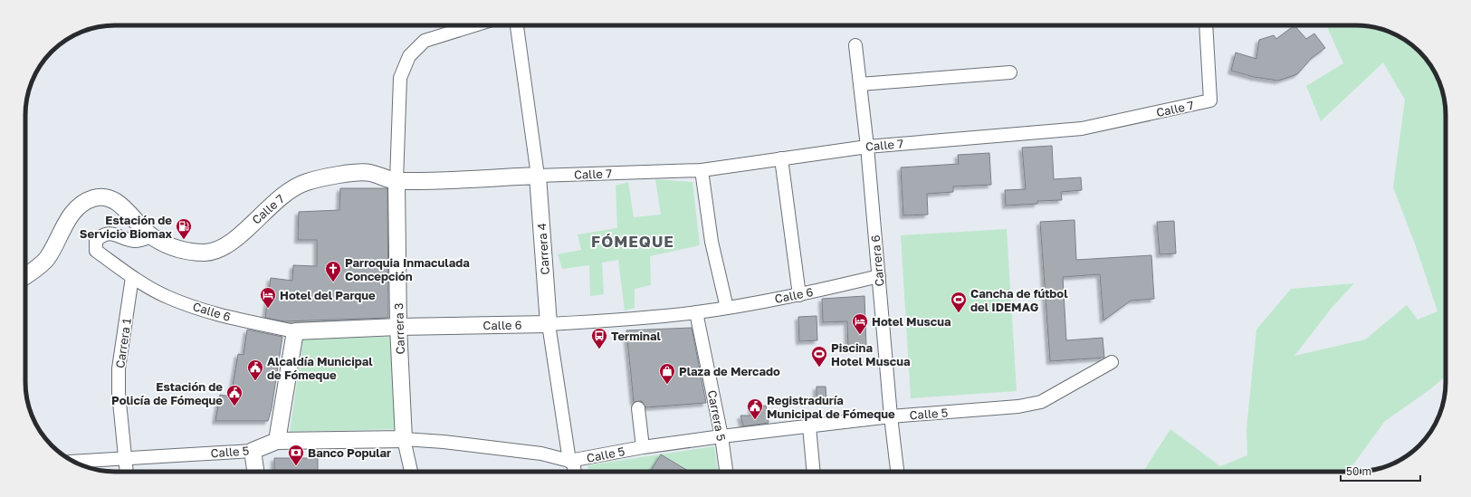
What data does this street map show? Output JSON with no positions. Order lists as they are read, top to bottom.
{
  "streets": {
    "street": [
      "Calle 7",
      "Carrera 4",
      "Carrera 6",
      "Calle 6",
      "Carrera 3",
      "Carrera 1",
      "Calle 5",
      "Carrera 5"
    ]
  },
  "crossings": [
    ["Calle 7", "Carrera 4"],
    ["Calle 7", "Carrera 6"],
    ["Calle 7", "Calle 6"],
    ["Calle 7", "Carrera 3"],
    ["Carrera 4", "Calle 6"],
    ["Carrera 4", "Calle 5"],
    ["Carrera 6", "Calle 6"],
    ["Carrera 6", "Calle 5"],
    ["Calle 6", "Carrera 3"],
    ["Calle 6", "Carrera 1"],
    ["Calle 6", "Carrera 5"],
    ["Carrera 3", "Calle 5"],
    ["Carrera 1", "Calle 5"],
    ["Calle 5", "Carrera 5"]
  ],
  "districts": ["FÓMEQUE"],
  "places": {
    "fuel station": ["Estación de Servicio Biomax"],
    "church": ["Parroquia Inmaculada Concepción"],
    "hotel": ["Hotel del Parque", "Hotel Muscua"],
    "sports": ["Cancha de fútbol del IDEMAG", "Piscina Hotel Muscua"],
    "bus stop": ["Terminal"],
    "public building": ["Alcaldía Municipal de Fómeque", "Estación de Policía de Fómeque", "Registraduría Municipal de Fómeque"],
    "shop": ["Plaza de Mercado"],
    "bank": ["Banco Popular"]
  },
  "scale_bar": "50 m"
}
